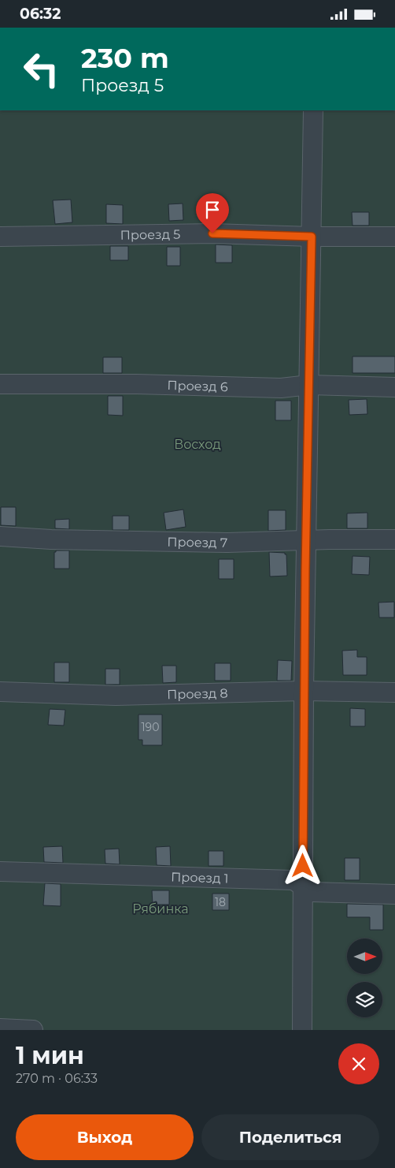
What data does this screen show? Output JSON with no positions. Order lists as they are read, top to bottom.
{
  "streets": {
    "street": [
      "Проезд 5",
      "Проезд 6",
      "Проезд 7",
      "Проезд 8",
      "Проезд 1"
    ]
  },
  "parks": ["Восход", "Рябинка"],
  "house_numbers": ["190", "18"],
  "north": "right",
  "page": {
    "status": "06:32",
    "turn": ["230 m", "Проезд 5"],
    "heading": ["1 мин", "270 m · 06:33"],
    "buttons": ["Выход", "Поделиться"]
  }
}
